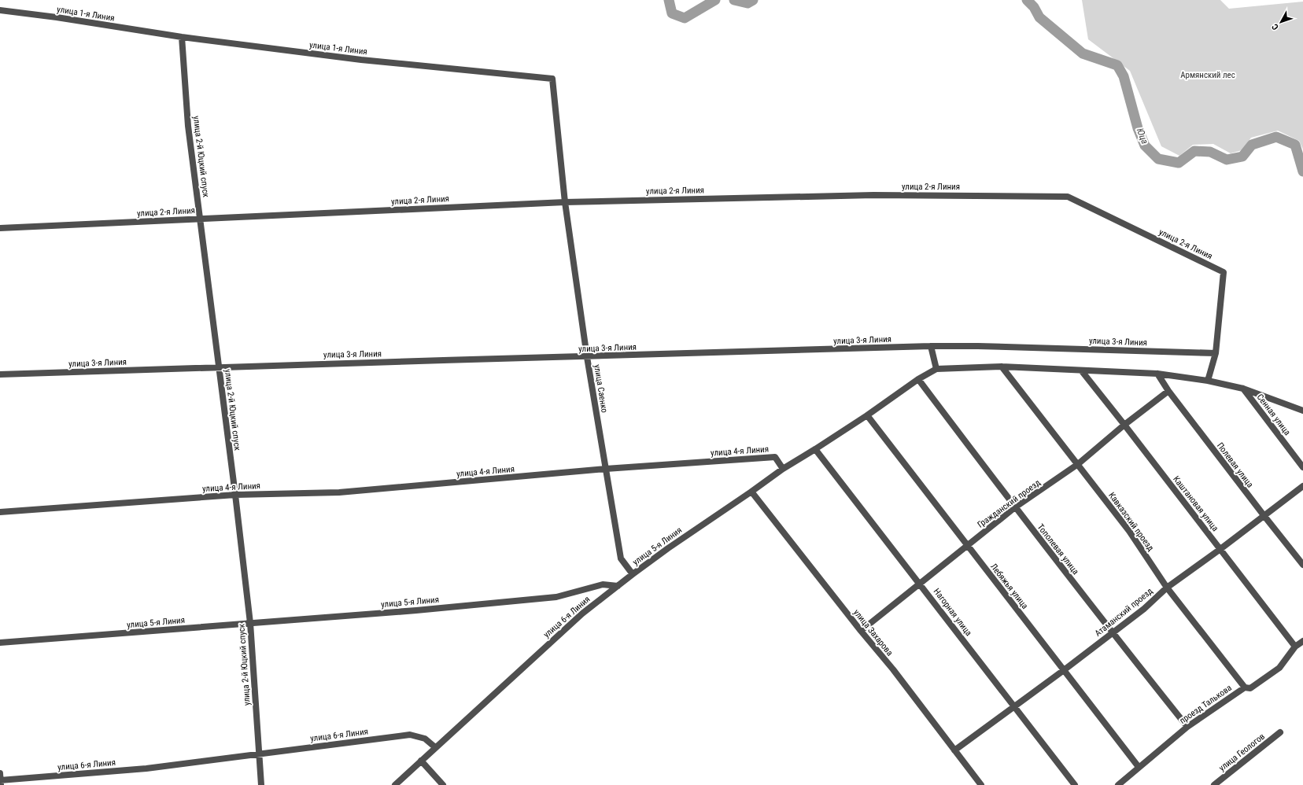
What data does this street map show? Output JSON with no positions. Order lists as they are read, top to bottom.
{
  "streets": {
    "street": [
      "улица 1-я Линия",
      "улица 2-й Юцкий спуск",
      "улица 2-я Линия",
      "улица 3-я Линия",
      "улица Саенко",
      "Сенная улица",
      "улица 4-я Линия",
      "Полевая улица",
      "Гражданский проезд",
      "Каштановая улица",
      "Кавказский проезд",
      "улица 5-я Линия",
      "Тополевая улица",
      "Лебяжья улица",
      "Нагорная улица",
      "Атаманский проезд",
      "улица 6-я Линия",
      "улица Захарова",
      "проезд Талькова",
      "улица Геологов"
    ]
  },
  "crossings": [
    ["улица 1-я Линия", "улица 2-й Юцкий спуск"],
    ["улица 1-я Линия", "улица 2-я Линия"],
    ["улица 1-я Линия", "улица Саенко"],
    ["улица 2-й Юцкий спуск", "улица 2-я Линия"],
    ["улица 2-й Юцкий спуск", "улица 3-я Линия"],
    ["улица 2-й Юцкий спуск", "улица 4-я Линия"],
    ["улица 2-й Юцкий спуск", "улица 5-я Линия"],
    ["улица 2-й Юцкий спуск", "улица 6-я Линия"],
    ["улица 2-я Линия", "улица 3-я Линия"],
    ["улица 2-я Линия", "улица Саенко"],
    ["улица 3-я Линия", "улица Саенко"],
    ["улица Саенко", "улица 4-я Линия"],
    ["улица Саенко", "улица 5-я Линия"],
    ["улица 4-я Линия", "улица 5-я Линия"],
    ["Полевая улица", "Гражданский проезд"],
    ["Полевая улица", "Атаманский проезд"],
    ["Гражданский проезд", "Каштановая улица"],
    ["Гражданский проезд", "Кавказский проезд"],
    ["Гражданский проезд", "Тополевая улица"],
    ["Гражданский проезд", "Лебяжья улица"],
    ["Гражданский проезд", "Нагорная улица"],
    ["Гражданский проезд", "улица Захарова"],
    ["Каштановая улица", "Атаманский проезд"],
    ["Каштановая улица", "проезд Талькова"],
    ["Кавказский проезд", "Атаманский проезд"],
    ["Кавказский проезд", "проезд Талькова"],
    ["улица 5-я Линия", "улица 6-я Линия"],
    ["улица 5-я Линия", "улица Захарова"],
    ["Тополевая улица", "Атаманский проезд"],
    ["Тополевая улица", "проезд Талькова"],
    ["Лебяжья улица", "Атаманский проезд"],
    ["Лебяжья улица", "проезд Талькова"],
    ["Нагорная улица", "Атаманский проезд"],
    ["Атаманский проезд", "улица Захарова"]
  ],
  "water": ["Юца"],
  "parks": ["Армянский лес"],
  "north": "bottom left"
}
